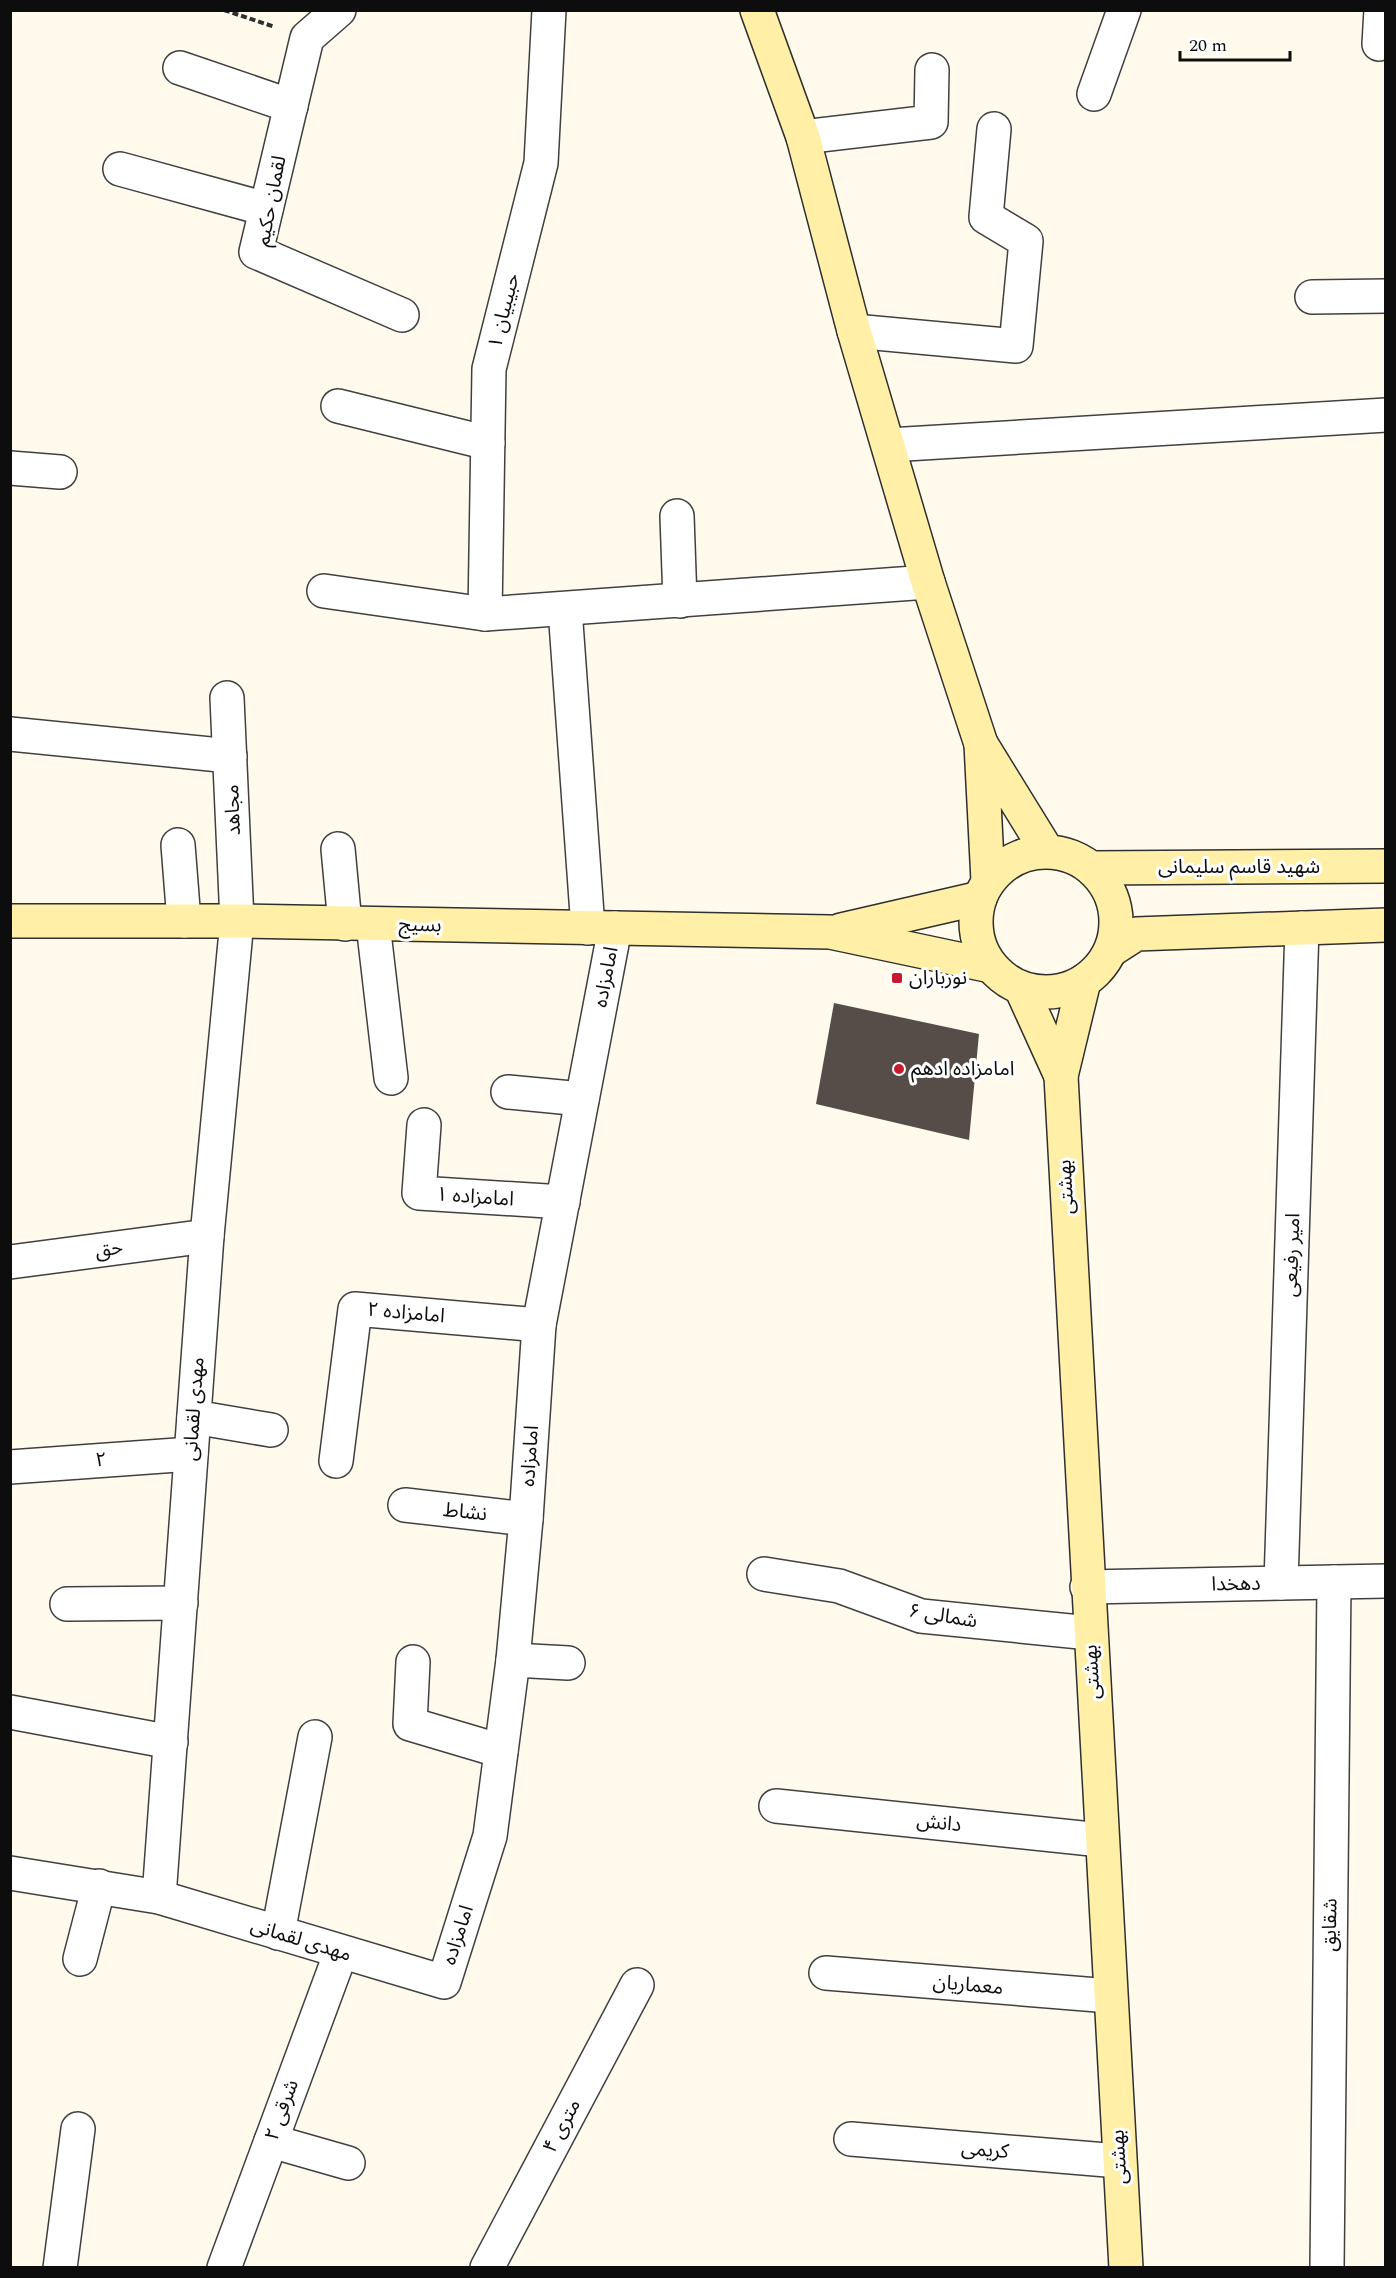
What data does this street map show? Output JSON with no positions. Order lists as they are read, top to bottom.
{
  "streets": {
    "main road": ["شهید قاسم سلیمانی", "بسیج", "بهشتی"],
    "street": [
      "لقمان حکیم",
      "حبیبیان ۱",
      "مجاهد",
      "امامزاده",
      "امامزاده ۱",
      "حق",
      "امیر رفیعی",
      "امامزاده ۲",
      "مهدی لقمانی",
      "۲",
      "نشاط",
      "دهخدا",
      "شمالی ۶",
      "دانش",
      "شقایق",
      "معماریان",
      "۲ شرقی",
      "۴ متری",
      "کریمی"
    ]
  },
  "crossings": [
    ["مجاهد", "بسیج"],
    ["مجاهد", "مهدی لقمانی"],
    ["بسیج", "امامزاده"],
    ["بسیج", "مهدی لقمانی"],
    ["امامزاده", "امامزاده ۱"],
    ["امامزاده", "امامزاده ۲"],
    ["امامزاده", "مهدی لقمانی"],
    ["امامزاده", "نشاط"],
    ["بهشتی", "دهخدا"],
    ["بهشتی", "شمالی ۶"],
    ["بهشتی", "دانش"],
    ["بهشتی", "معماریان"],
    ["بهشتی", "کریمی"],
    ["حق", "مهدی لقمانی"],
    ["امیر رفیعی", "دهخدا"],
    ["مهدی لقمانی", "۲"],
    ["مهدی لقمانی", "۲ شرقی"],
    ["دهخدا", "شقایق"]
  ],
  "places": {
    "transit": ["نورباران"],
    "other": ["امامزاده ادهم"]
  },
  "scale_bar": "20 m"
}
